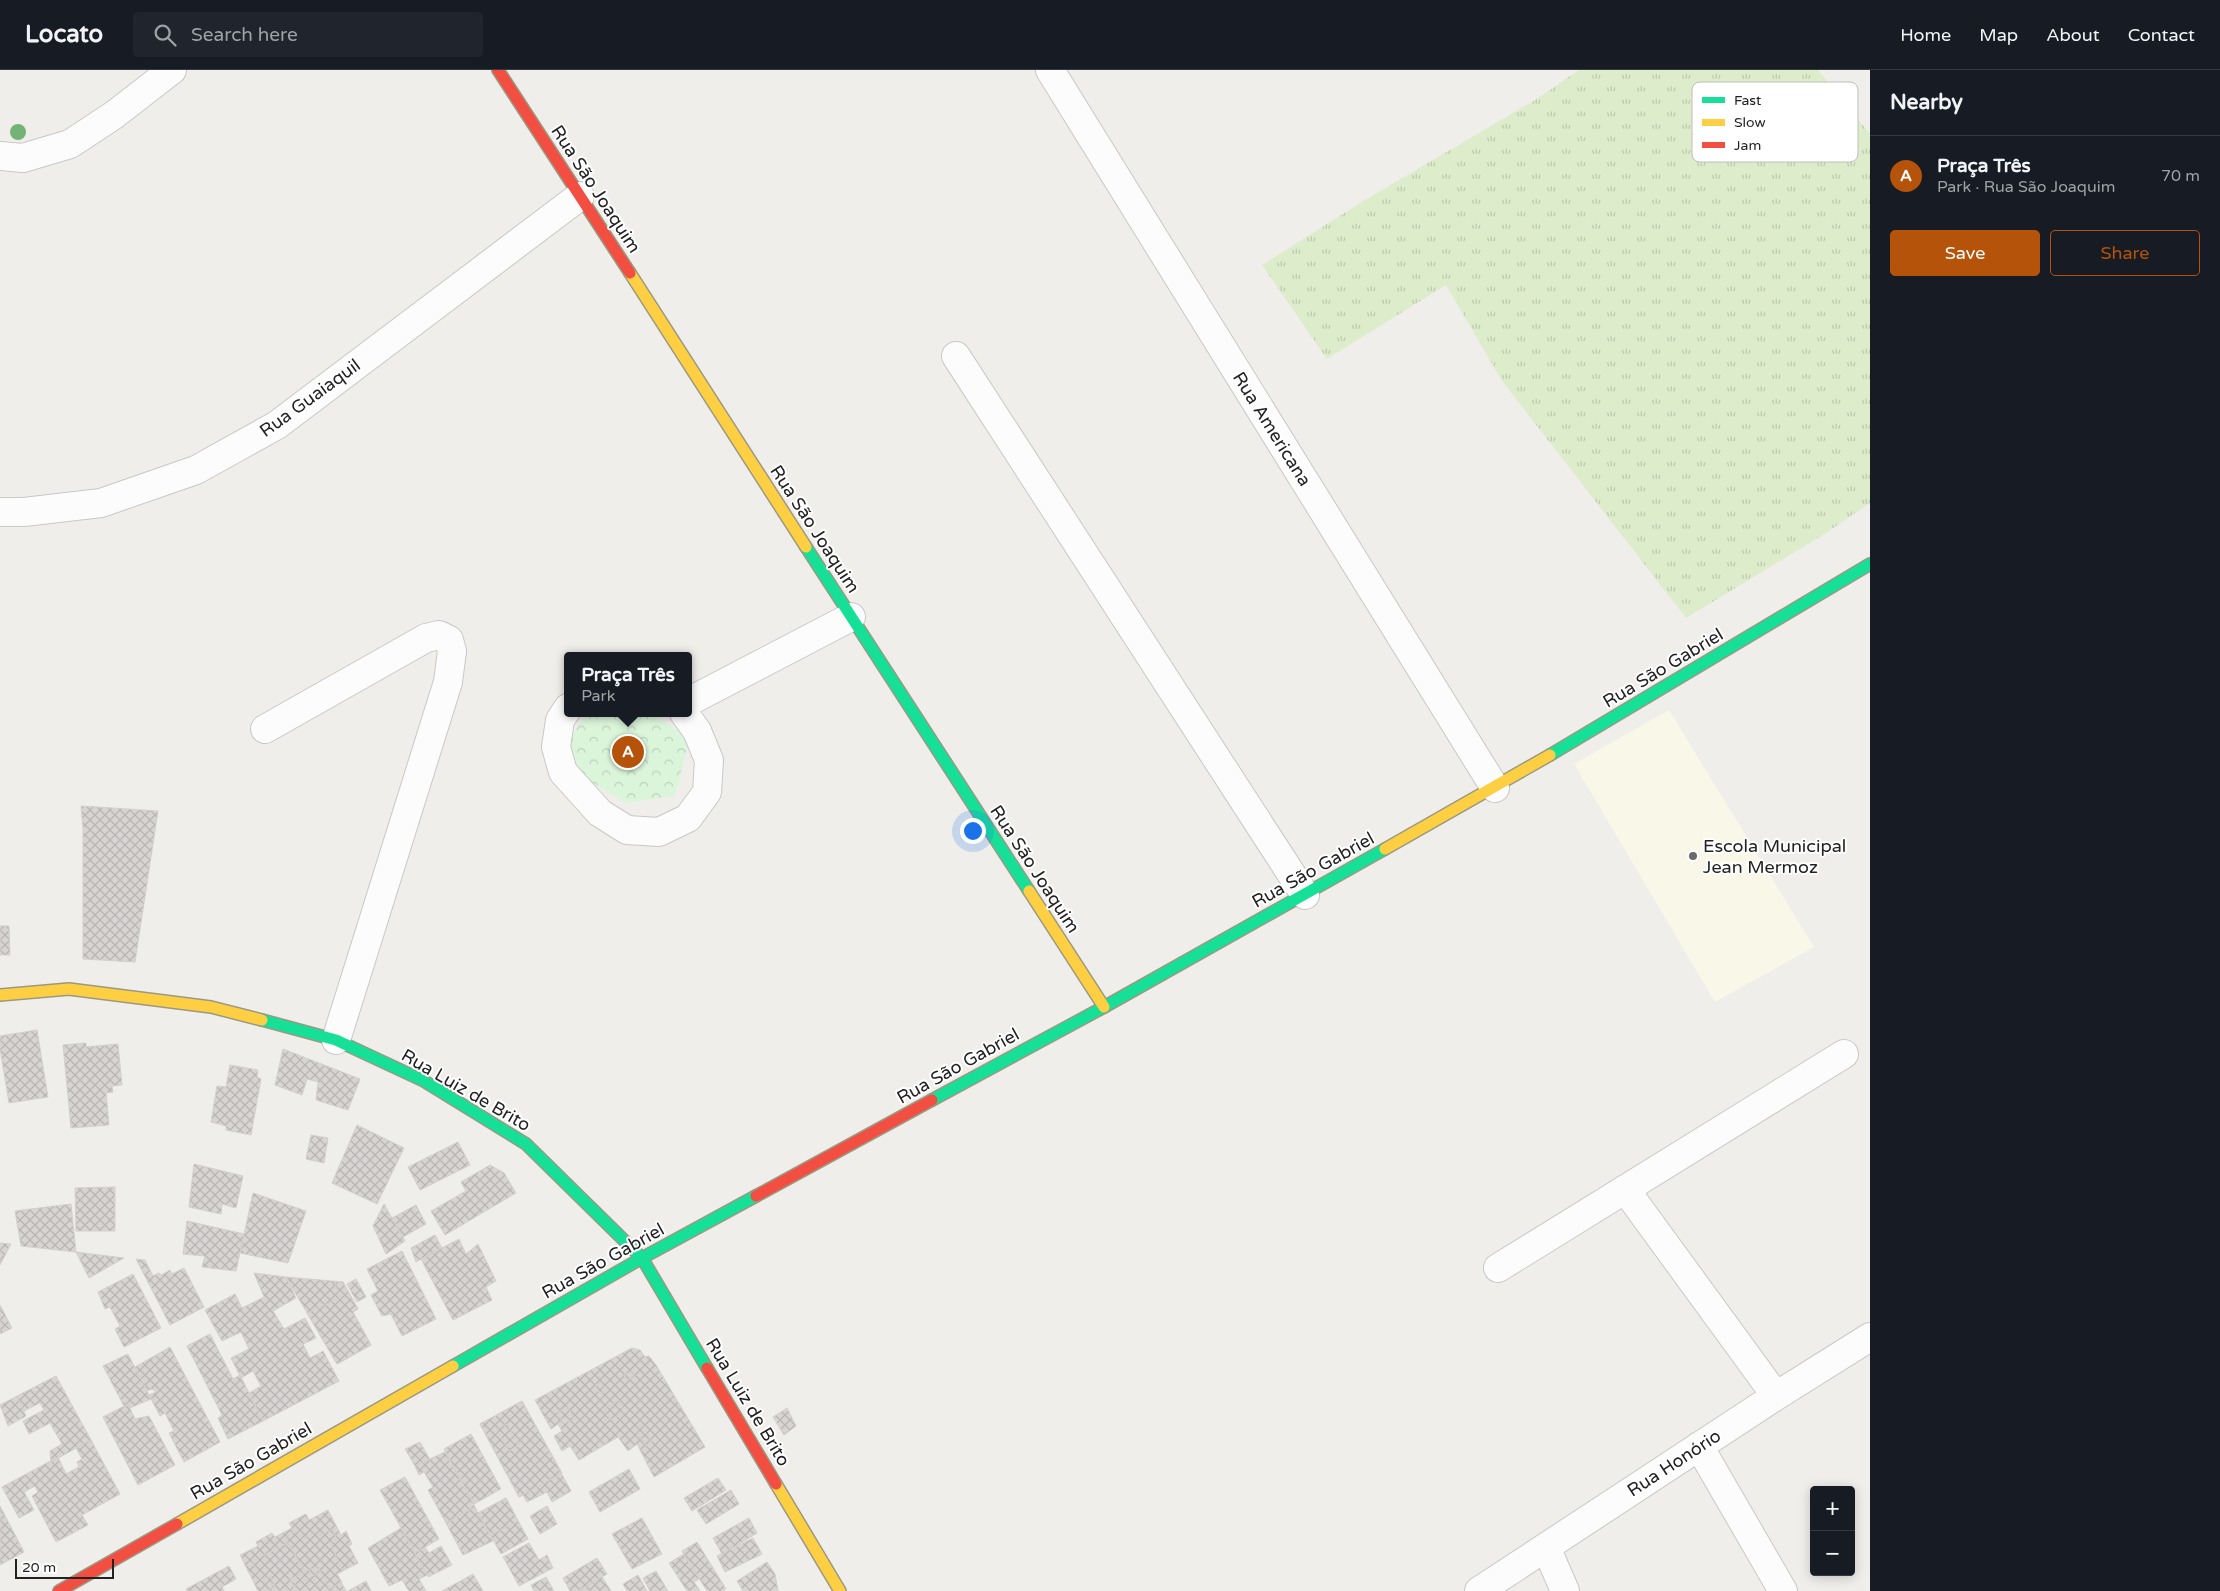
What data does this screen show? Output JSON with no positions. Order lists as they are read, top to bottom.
{
  "streets": {
    "street": [
      "Rua São Joaquim",
      "Rua Guaiaquil",
      "Rua Americana",
      "Rua São Gabriel",
      "Rua Luiz de Brito",
      "Rua Honório"
    ]
  },
  "crossings": [
    ["Rua São Joaquim", "Rua Guaiaquil"],
    ["Rua São Joaquim", "Rua São Gabriel"],
    ["Rua Americana", "Rua São Gabriel"],
    ["Rua São Gabriel", "Rua Luiz de Brito"]
  ],
  "places": ["Escola Municipal Jean Mermoz"],
  "legend": ["Fast", "Slow", "Jam"],
  "scale_bar": "20 m",
  "page": {
    "header": "Locato",
    "search": "Search here",
    "nav": [
      "Home",
      "Map",
      "About",
      "Contact"
    ],
    "heading": "Nearby",
    "list": [
      {
        "mark": "A",
        "name": "Praça Três",
        "note": "Park · Rua São Joaquim",
        "value": "70 m"
      }
    ],
    "buttons": ["Save", "Share"],
    "popup": ["Praça Três", "Park"],
    "pins": "A",
    "map_buttons": ["+", "−"],
    "scale": "20 m"
  }
}
